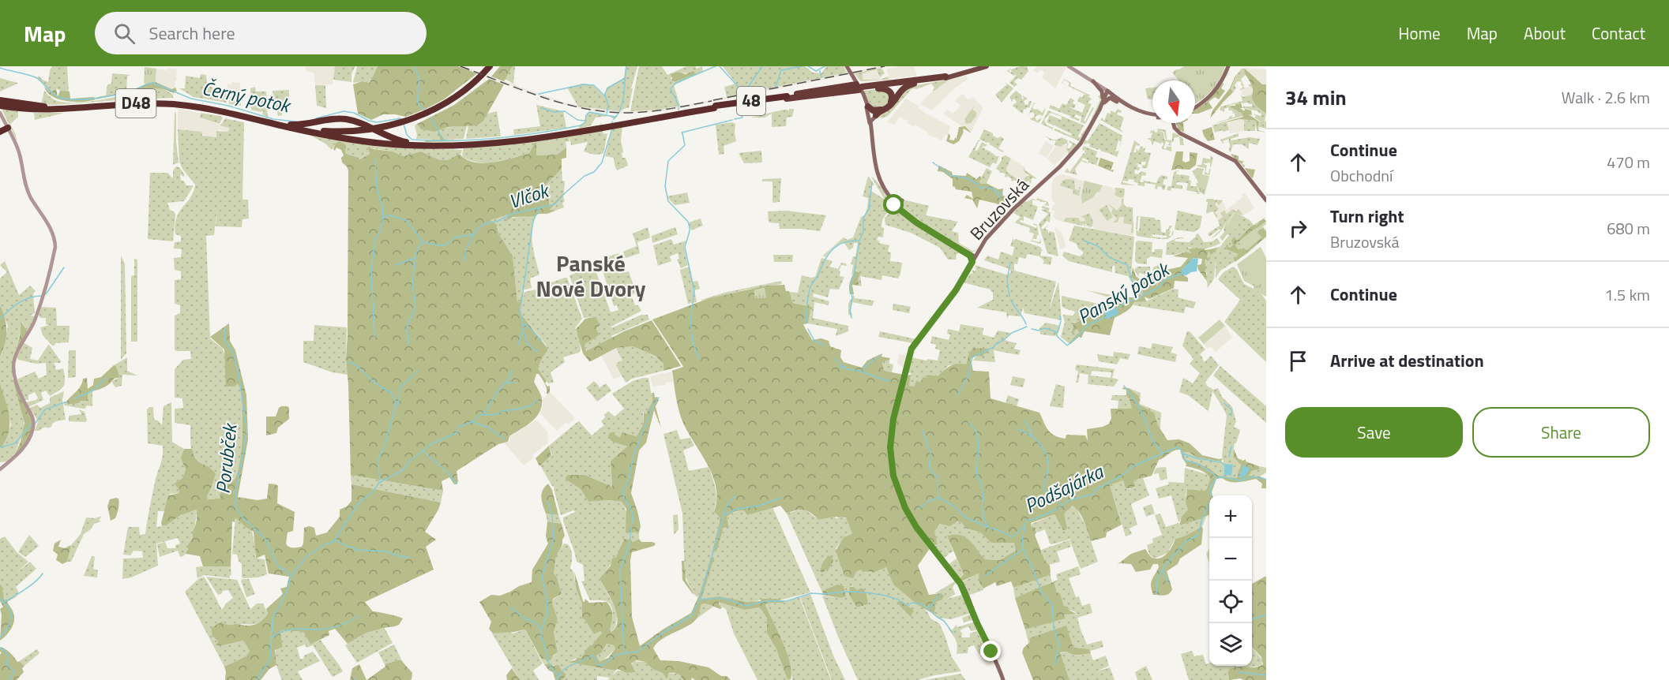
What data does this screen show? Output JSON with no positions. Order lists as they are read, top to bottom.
{
  "streets": {
    "highway": ["48", "D48"],
    "main road": ["Bruzovská"]
  },
  "districts": ["Panské Nové Dvory"],
  "water": [
    "Černý potok",
    "Vlčok",
    "Panský potok",
    "Porubček",
    "Podšajárka"
  ],
  "north": "bottom",
  "page": {
    "header": "Map",
    "search": "Search here",
    "nav": [
      "Home",
      "Map",
      "About",
      "Contact"
    ],
    "heading": ["34 min", "Walk · 2.6 km"],
    "list": [
      ["Continue", "Obchodní", "470 m"],
      ["Turn right", "Bruzovská", "680 m"],
      ["Continue", "1.5 km"],
      "Arrive at destination"
    ],
    "buttons": ["Save", "Share"],
    "map_buttons": ["+", "−"]
  }
}
